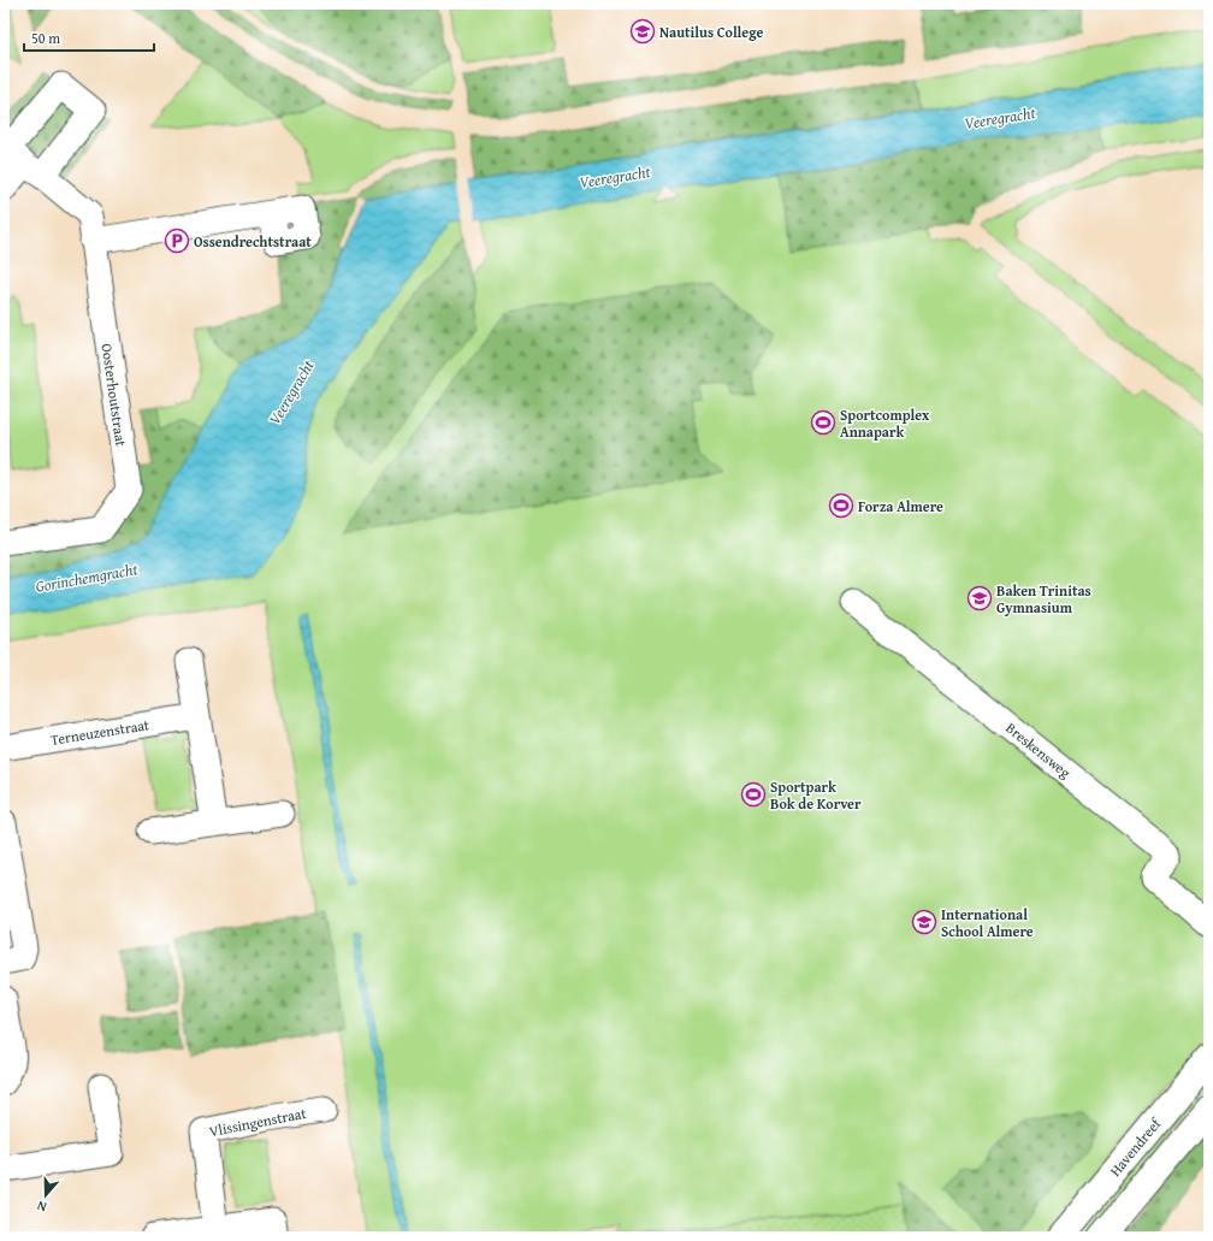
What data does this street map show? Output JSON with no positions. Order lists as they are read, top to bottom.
{
  "streets": {
    "main road": ["Havendreef"],
    "street": [
      "Oosterhoutstraat",
      "Terneuzenstraat",
      "Breskensweg",
      "Vlissingenstraat"
    ]
  },
  "water": ["Veeregracht", "Gorinchemgracht"],
  "places": {
    "school or university": ["Nautilus College", "Baken Trinitas Gymnasium", "International School Almere"],
    "parking": ["Ossendrechtstraat"],
    "sports": ["Sportcomplex Annapark", "Forza Almere", "Sportpark Bok de Korver"]
  },
  "scale_bar": "50 m",
  "north": "bottom"
}
